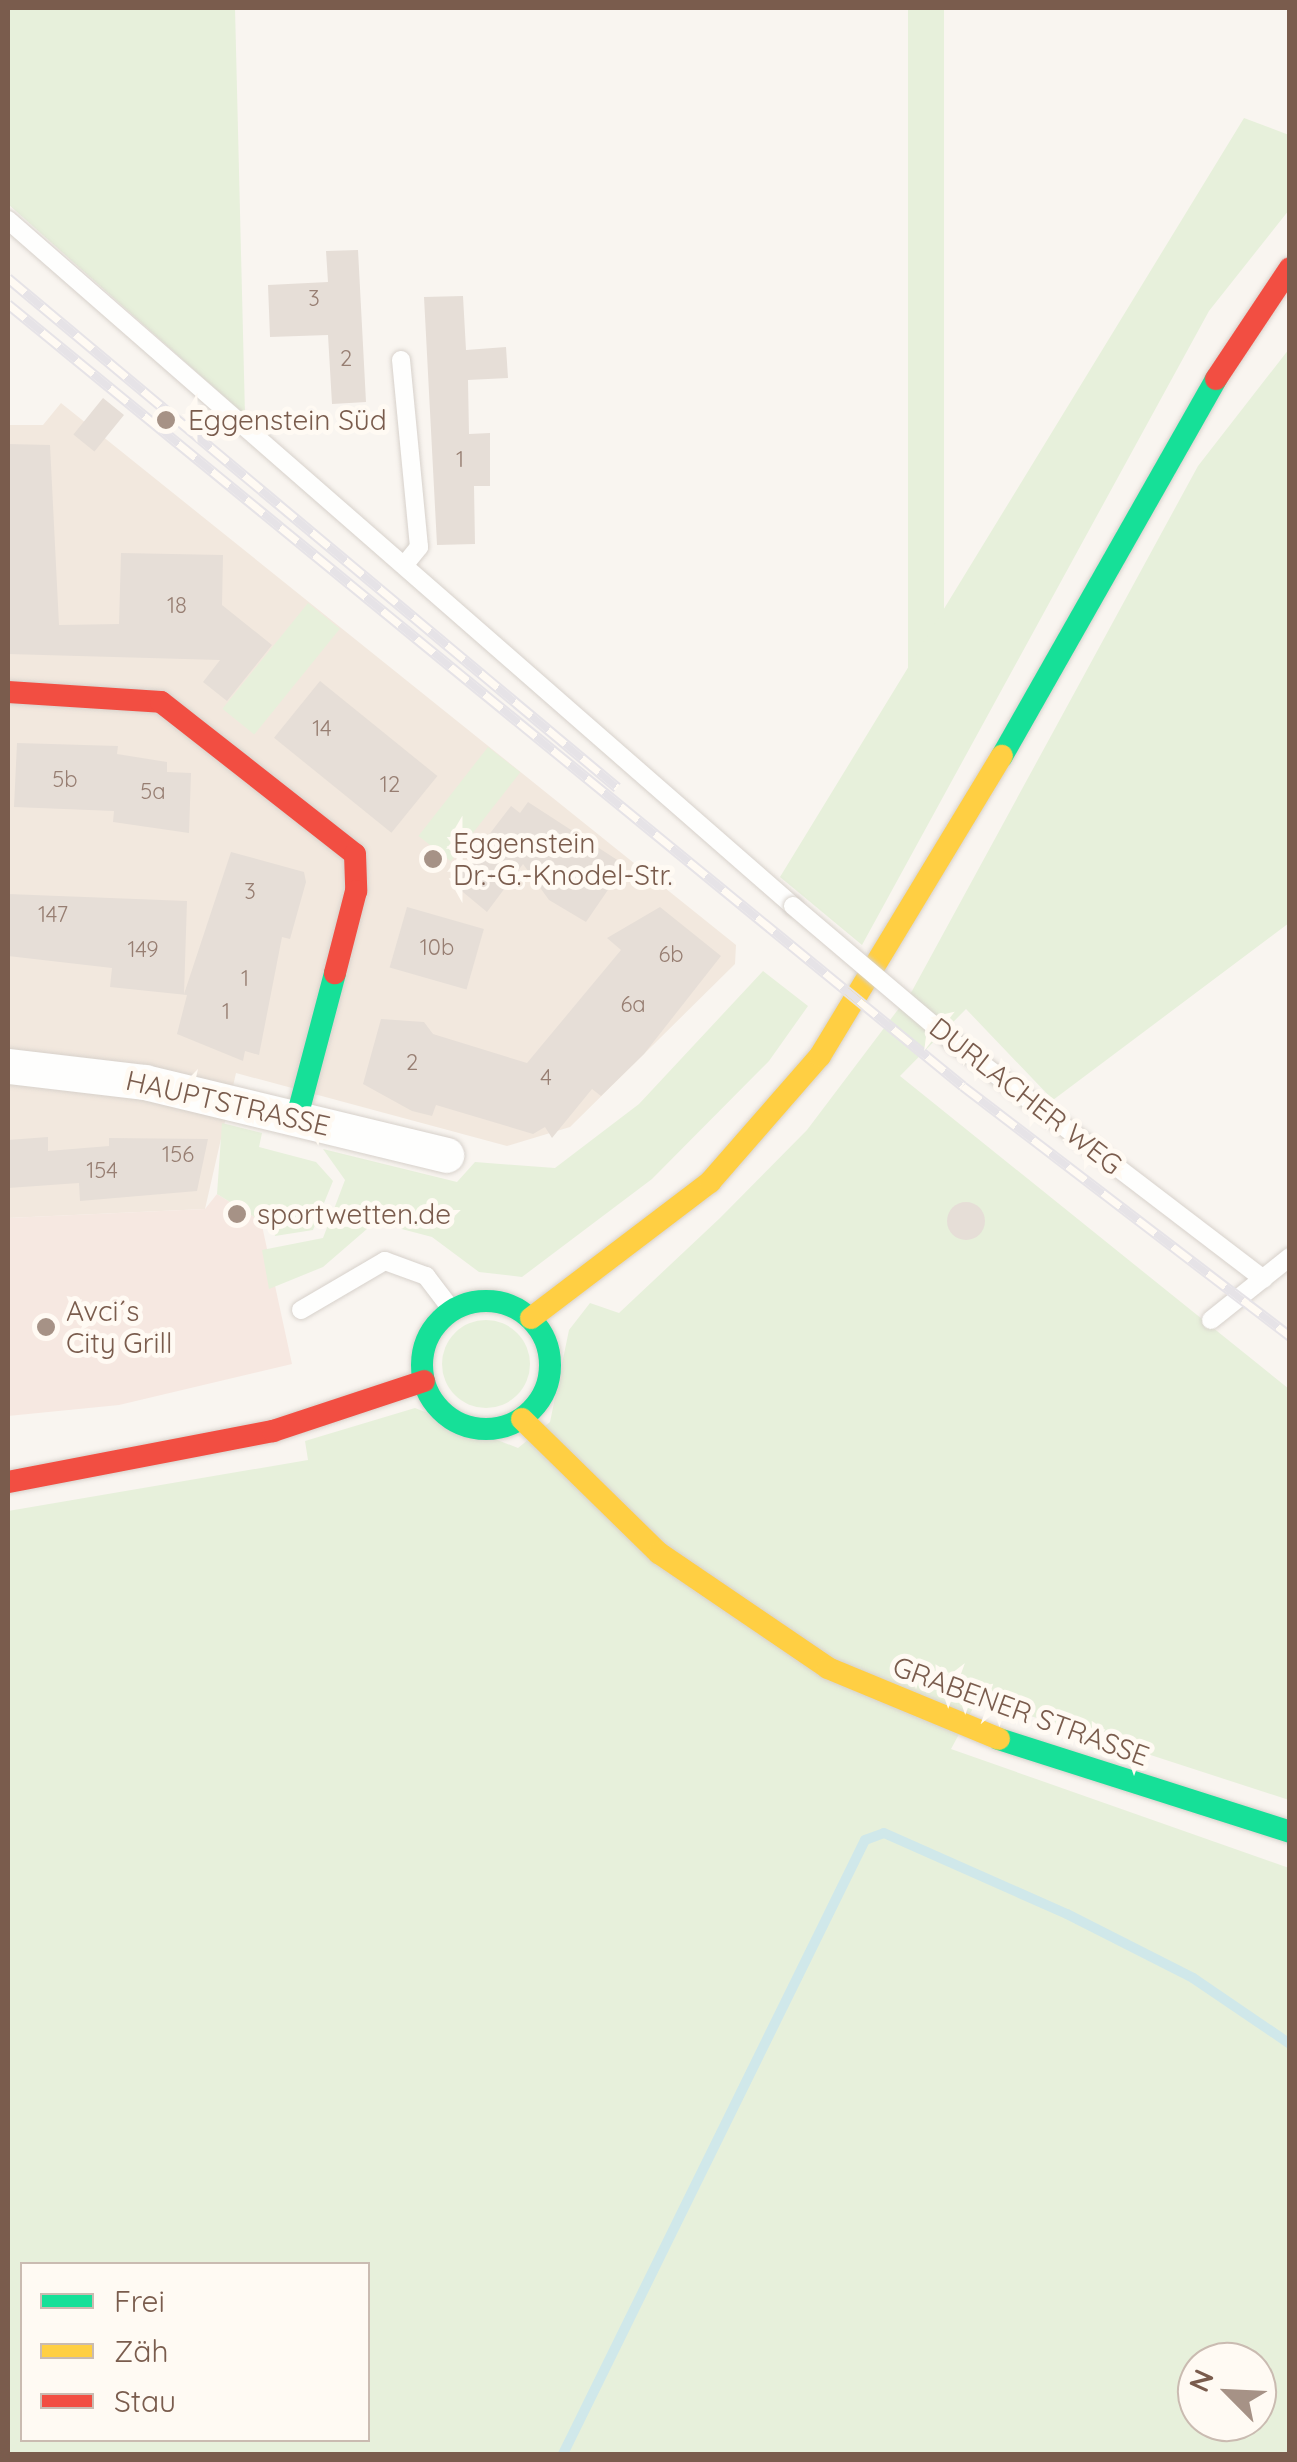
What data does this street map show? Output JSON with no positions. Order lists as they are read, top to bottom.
{
  "streets": {
    "street": ["HAUPTSTRASSE", "GRABENER STRASSE"],
    "lane": ["DURLACHER WEG"]
  },
  "places": [
    "Eggenstein Süd",
    "Eggenstein Dr.-G.-Knodel-Str.",
    "sportwetten.de",
    "Avci´s City Grill"
  ],
  "house_numbers": [
    "3",
    "2",
    "1",
    "18",
    "14",
    "5b",
    "12",
    "5a",
    "3",
    "147",
    "10b",
    "149",
    "6b",
    "1",
    "6a",
    "1",
    "2",
    "4",
    "156",
    "154"
  ],
  "legend": ["Frei", "Zäh", "Stau"],
  "north": "top left"
}
